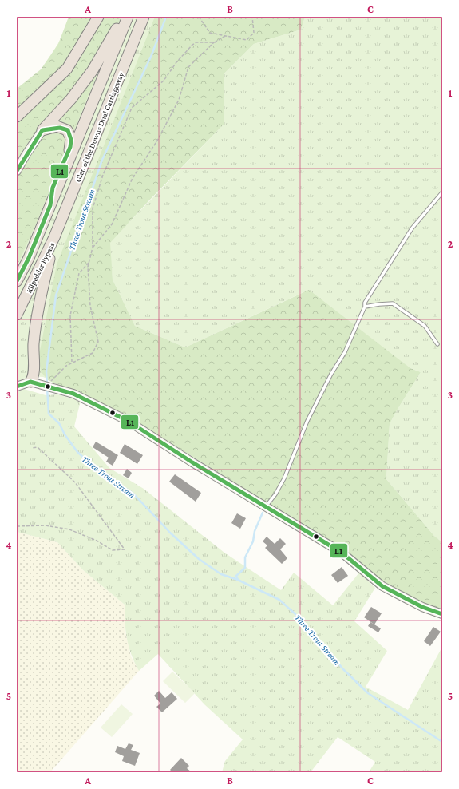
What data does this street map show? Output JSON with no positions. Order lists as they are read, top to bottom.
{
  "streets": {
    "highway": ["Glen of the Downs Dual Carriageway", "Kilpedder Bypass"]
  },
  "crossings": [
    ["Glen of the Downs Dual Carriageway", "Kilpedder Bypass"]
  ],
  "water": ["Three Trout Stream"],
  "lines": ["transit line L1"],
  "grid": {
    "columns": ["A", "B", "C"],
    "rows": [
      "1",
      "2",
      "3",
      "4",
      "5"
    ]
  }
}
